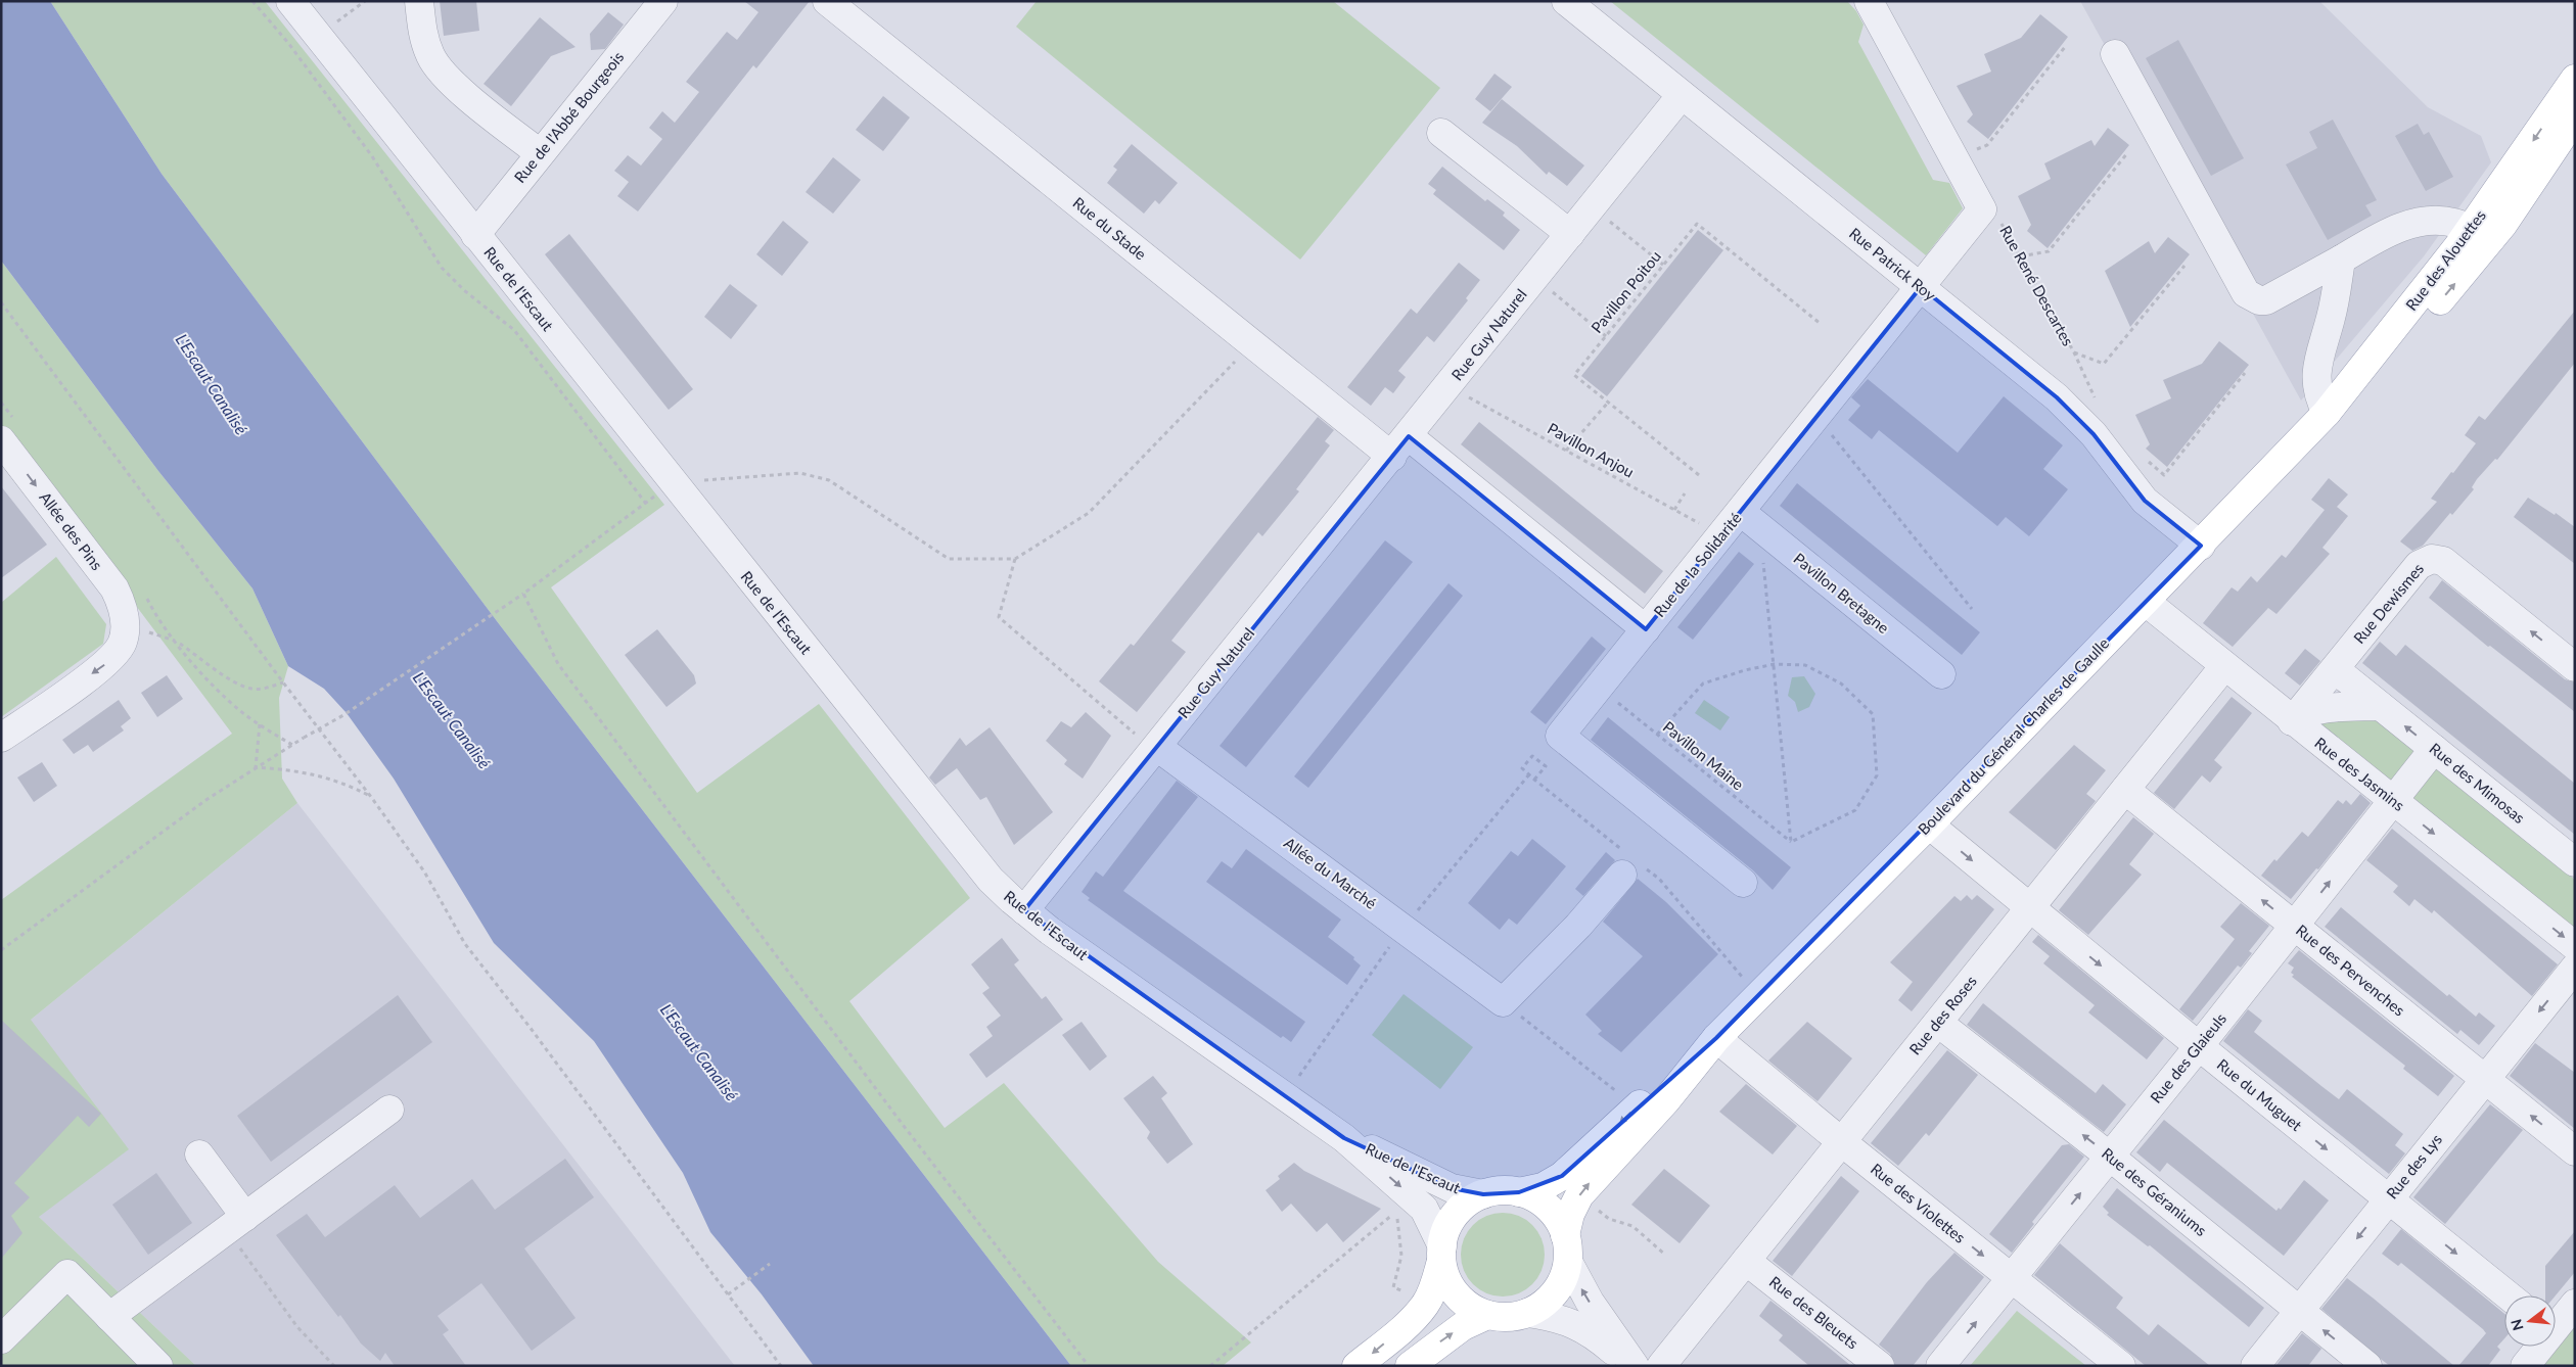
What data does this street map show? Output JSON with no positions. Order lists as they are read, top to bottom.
{
  "streets": {
    "main road": ["Rue des Alouettes", "Boulevard du Général Charles de Gaulle"],
    "street": [
      "Rue de l'Abbé Bourgeois",
      "Rue du Stade",
      "Rue Patrick Roy",
      "Rue de l'Escaut",
      "Rue Guy Naturel",
      "Allée des Pins",
      "Rue de la Solidarité",
      "Pavillon Bretagne",
      "Rue Dewismes",
      "Rue des Jasmins",
      "Rue des Mimosas",
      "Allée du Marché",
      "Rue des Pervenches",
      "Rue des Roses",
      "Rue des Glaieuls",
      "Rue du Muguet",
      "Rue des Lys",
      "Rue des Géraniums",
      "Rue des Violettes",
      "Rue des Bleuets"
    ],
    "path": [
      "Rue René Descartes",
      "Pavillon Poitou",
      "Pavillon Anjou",
      "Pavillon Maine"
    ]
  },
  "crossings": [
    ["Rue de l'Abbé Bourgeois", "Rue de l'Escaut"],
    ["Rue du Stade", "Rue Guy Naturel"],
    ["Rue des Alouettes", "Boulevard du Général Charles de Gaulle"],
    ["Rue Patrick Roy", "Rue Guy Naturel"],
    ["Rue Patrick Roy", "Rue de la Solidarité"],
    ["Rue Patrick Roy", "Boulevard du Général Charles de Gaulle"],
    ["Rue René Descartes", "Rue de la Solidarité"],
    ["Rue de l'Escaut", "Rue Guy Naturel"],
    ["Rue de l'Escaut", "Boulevard du Général Charles de Gaulle"],
    ["Rue Guy Naturel", "Pavillon Anjou"],
    ["Rue Guy Naturel", "Allée du Marché"],
    ["Pavillon Anjou", "Rue de la Solidarité"],
    ["Rue de la Solidarité", "Pavillon Bretagne"],
    ["Rue de la Solidarité", "Pavillon Maine"],
    ["Rue Dewismes", "Rue des Jasmins"],
    ["Rue Dewismes", "Rue des Mimosas"],
    ["Boulevard du Général Charles de Gaulle", "Rue des Jasmins"],
    ["Boulevard du Général Charles de Gaulle", "Rue du Muguet"],
    ["Boulevard du Général Charles de Gaulle", "Rue des Violettes"],
    ["Rue des Jasmins", "Rue des Roses"],
    ["Rue des Jasmins", "Rue des Glaieuls"],
    ["Rue des Mimosas", "Rue des Glaieuls"],
    ["Rue des Pervenches", "Rue des Roses"],
    ["Rue des Pervenches", "Rue des Glaieuls"],
    ["Rue des Pervenches", "Rue des Lys"],
    ["Rue des Roses", "Rue du Muguet"],
    ["Rue des Roses", "Rue des Géraniums"],
    ["Rue des Roses", "Rue des Violettes"],
    ["Rue des Roses", "Rue des Bleuets"],
    ["Rue des Glaieuls", "Rue du Muguet"],
    ["Rue des Glaieuls", "Rue des Géraniums"],
    ["Rue des Glaieuls", "Rue des Violettes"],
    ["Rue du Muguet", "Rue des Lys"],
    ["Rue des Lys", "Rue des Géraniums"]
  ],
  "one_way": [
    "Rue des Jasmins",
    "Rue des Pervenches",
    "Rue des Glaieuls",
    "Rue du Muguet",
    "Rue des Lys",
    "Rue des Géraniums",
    "Rue des Violettes"
  ],
  "water": ["L'Escaut Canalisé"],
  "north": "left"
}
